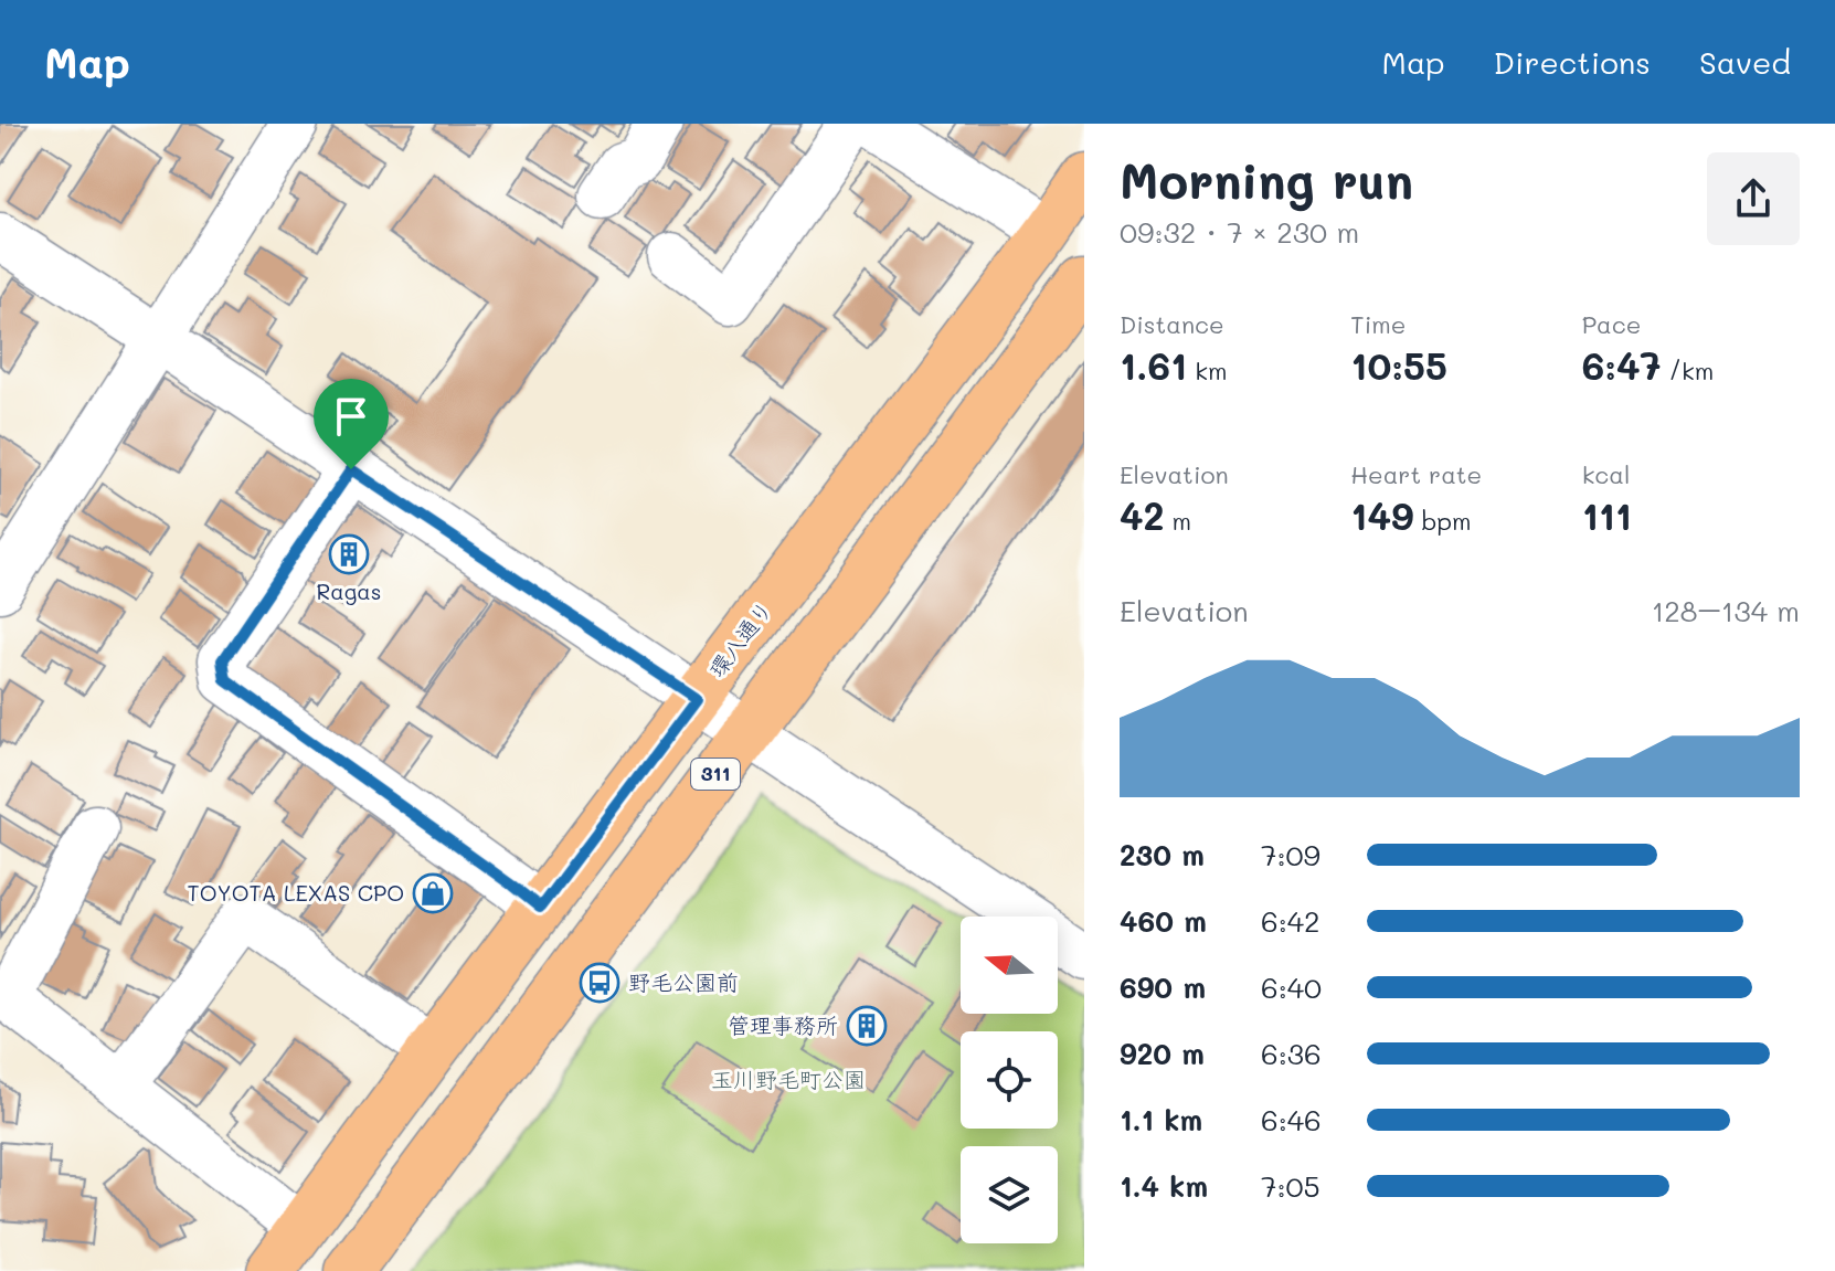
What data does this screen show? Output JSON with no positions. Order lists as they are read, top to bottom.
{
  "streets": {
    "main road": ["環八通り", "311"]
  },
  "parks": ["玉川野毛町公園"],
  "places": {
    "building": ["Ragas", "管理事務所"],
    "shop": ["TOYOTA LEXAS CPO"],
    "bus stop": ["野毛公園前"]
  },
  "north": "left",
  "page": {
    "header": "Map",
    "nav": ["Map", "Directions", "Saved"],
    "heading": ["Morning run", "09:32 · 7 × 230 m"],
    "stats": [
      ["Distance", "1.61 km"],
      ["Time", "10:55"],
      ["Pace", "6:47 /km"],
      ["Elevation", "42 m"],
      ["Heart rate", "149 bpm"],
      ["kcal", "111"]
    ],
    "chart": ["Elevation", "128–134 m"],
    "list": [
      {
        "name": "230 m",
        "note": "7:09"
      },
      {
        "name": "460 m",
        "note": "6:42"
      },
      {
        "name": "690 m",
        "note": "6:40"
      },
      {
        "name": "920 m",
        "note": "6:36"
      },
      {
        "name": "1.1 km",
        "note": "6:46"
      },
      {
        "name": "1.4 km",
        "note": "7:05"
      }
    ]
  }
}
